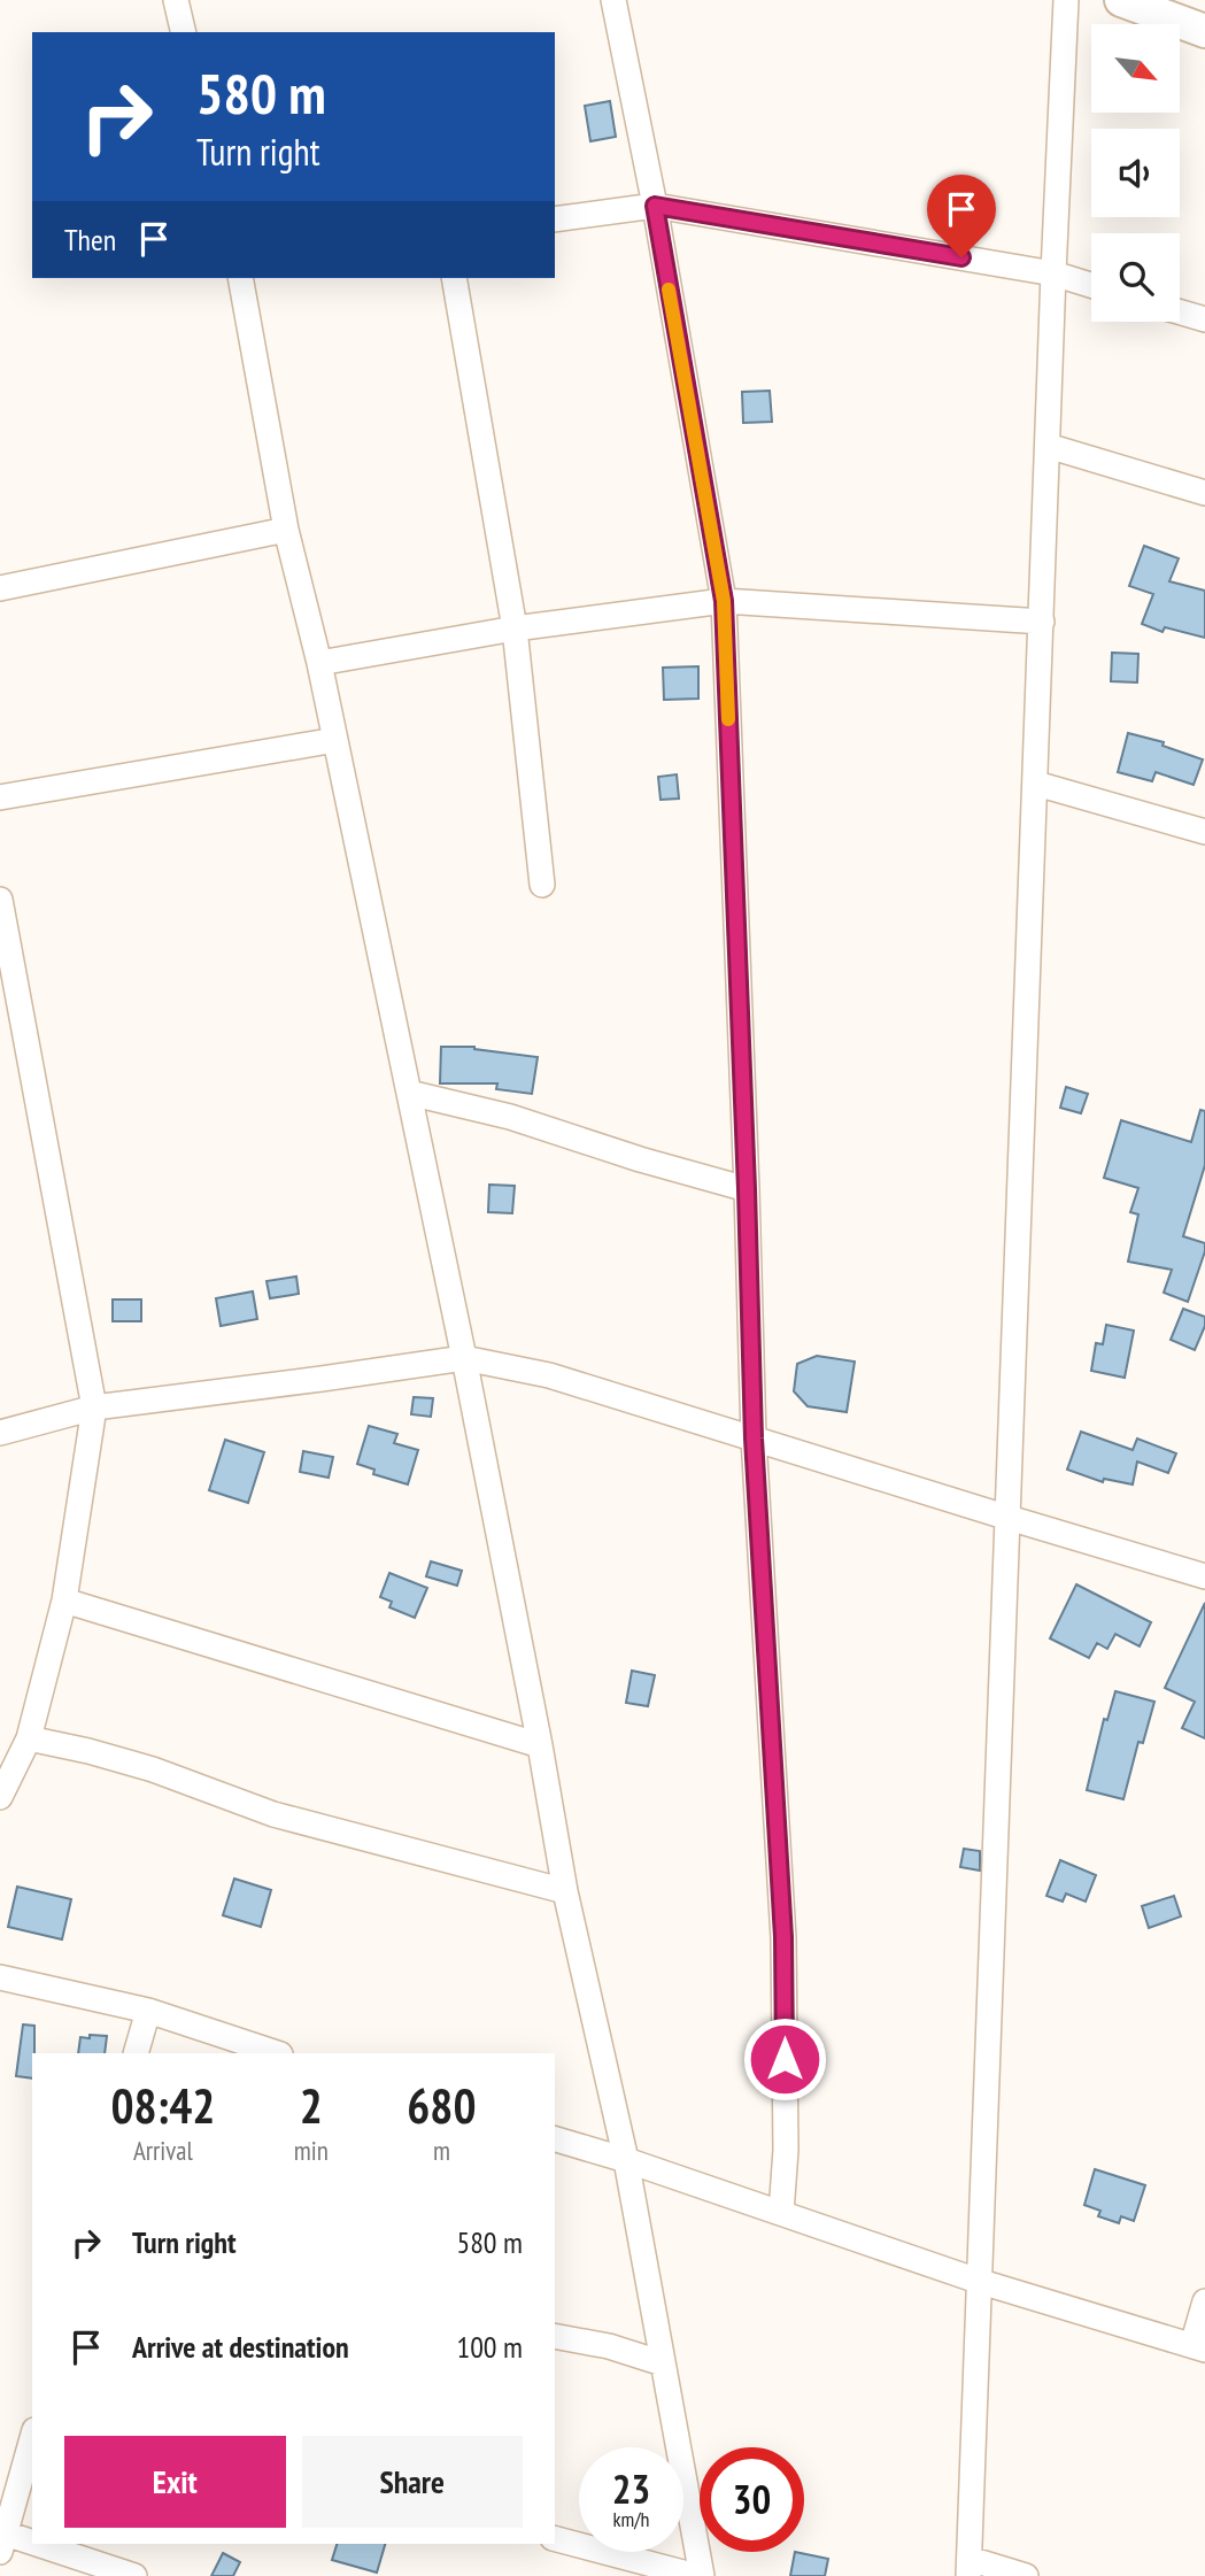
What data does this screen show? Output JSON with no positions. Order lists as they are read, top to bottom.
{
  "north": "bottom right",
  "page": {
    "turn": ["580 m", "Turn right"],
    "then": "Then",
    "eta": [
      "08:42",
      "Arrival",
      "2",
      "min",
      "680",
      "m"
    ],
    "list": [
      {
        "name": "Turn right",
        "value": "580 m"
      },
      {
        "name": "Arrive at destination",
        "value": "100 m"
      }
    ],
    "buttons": ["Exit", "Share"],
    "speed": "23 km/h",
    "limit": "30"
  }
}
